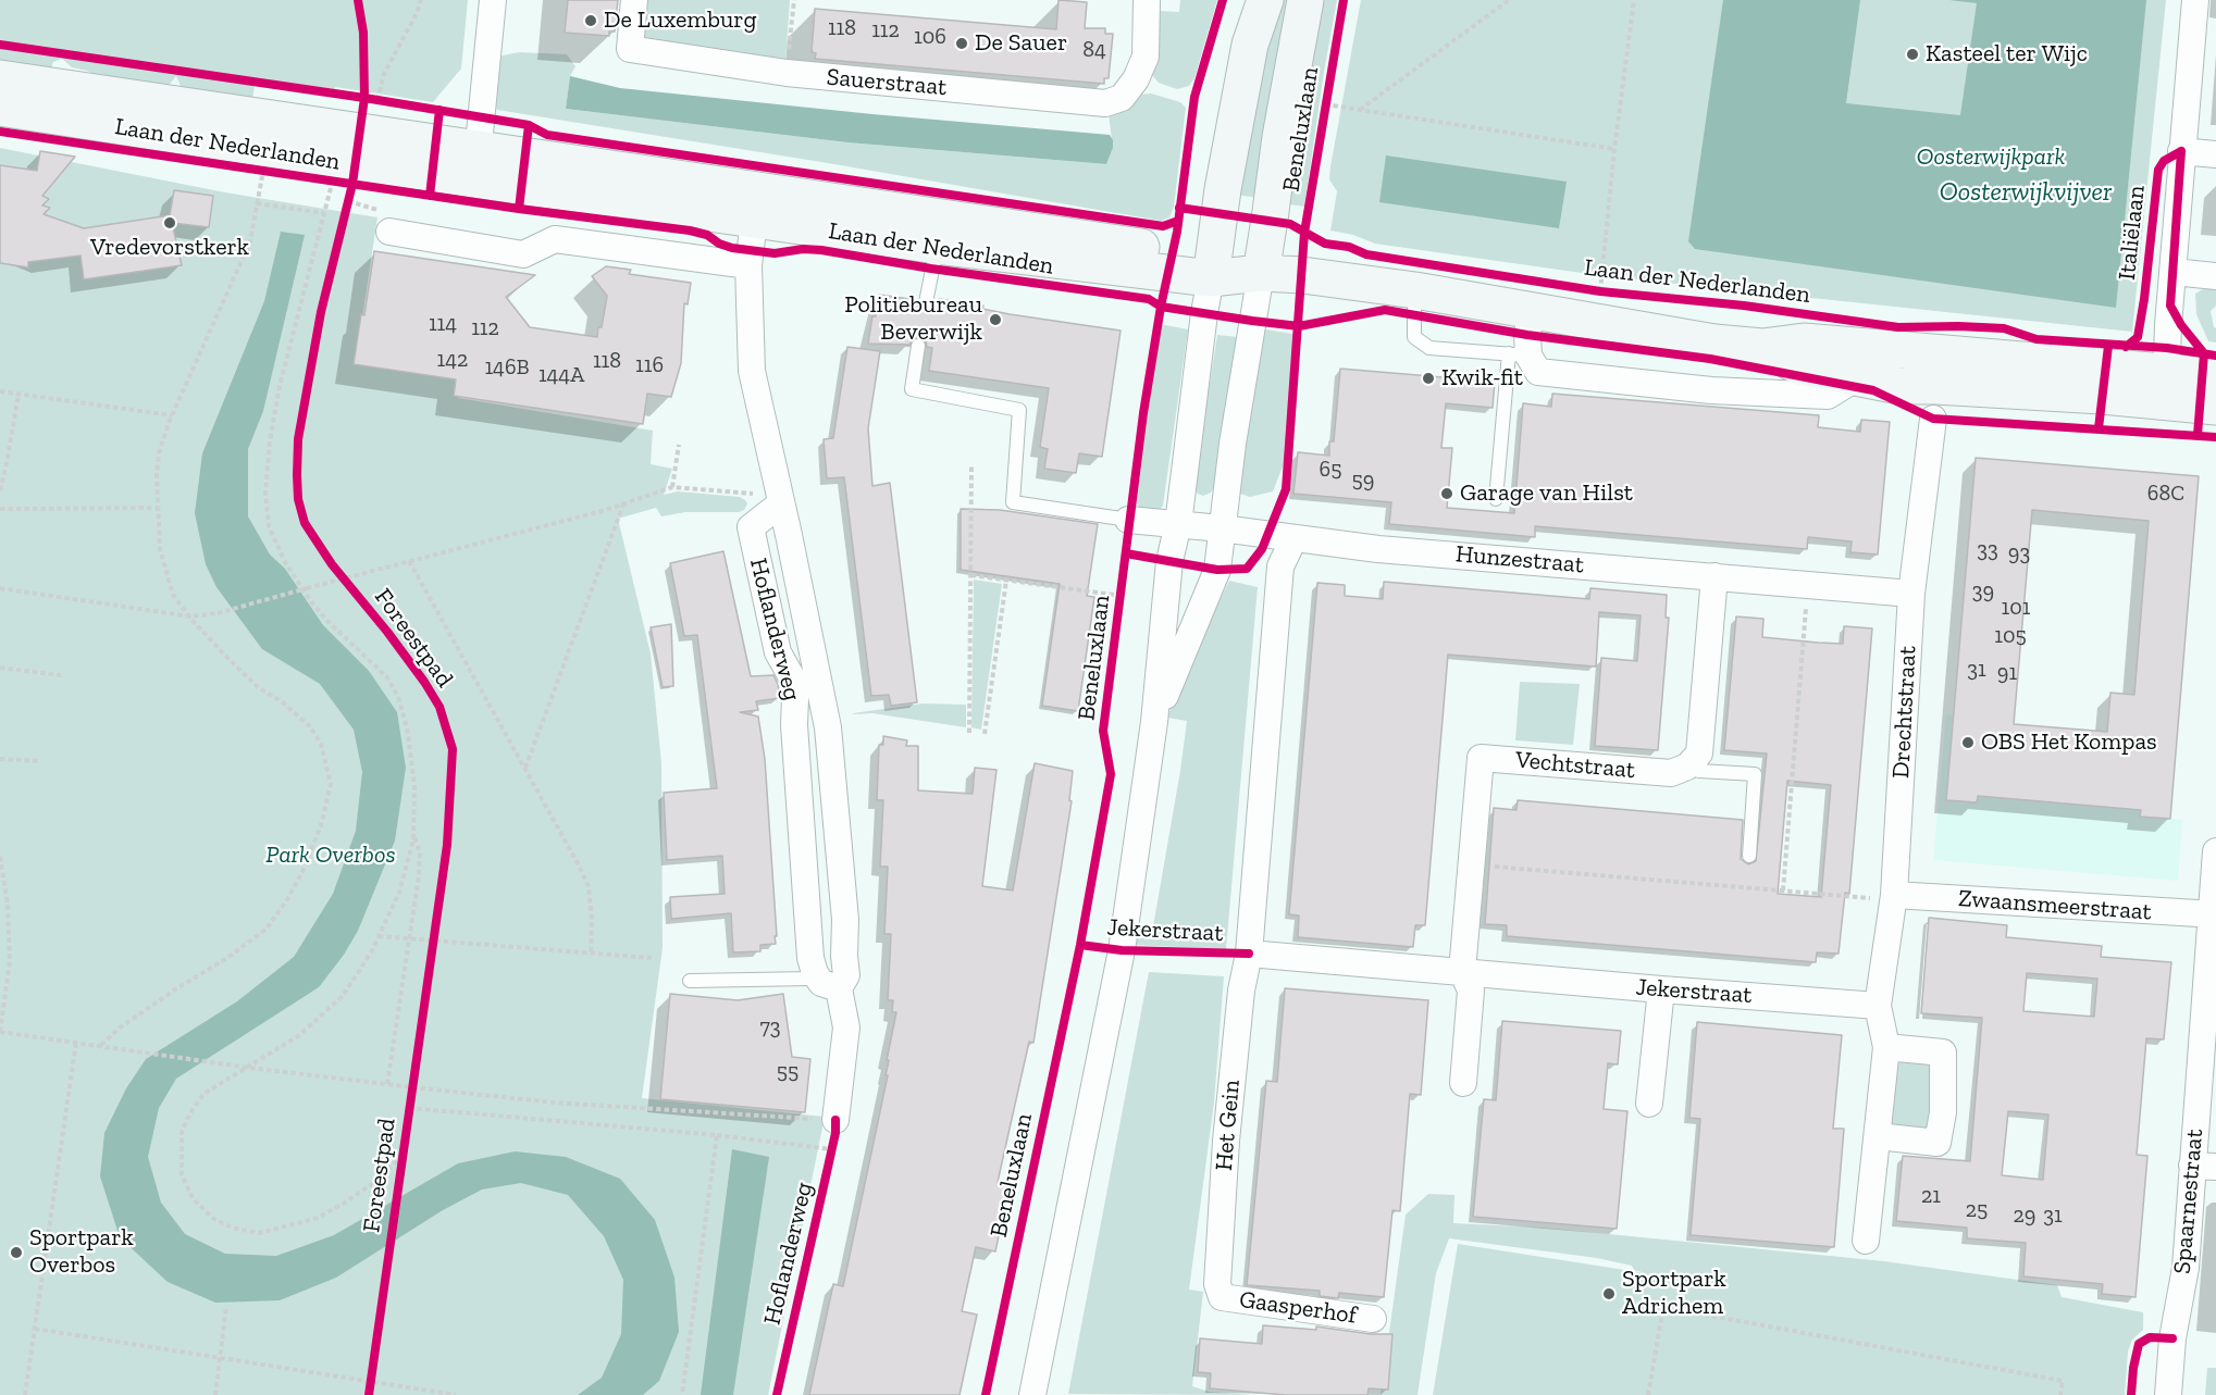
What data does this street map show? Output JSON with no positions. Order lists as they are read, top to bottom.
{
  "streets": {
    "main road": ["Beneluxlaan", "Laan der Nederlanden"],
    "street": [
      "Sauerstraat",
      "Italiëlaan",
      "Hunzestraat",
      "Hoflanderweg",
      "Drechtstraat",
      "Vechtstraat",
      "Zwaansmeerstraat",
      "Jekerstraat",
      "Het Gein",
      "Spaarnestraat",
      "Gaasperhof"
    ],
    "cycle path": ["Foreestpad"]
  },
  "crossings": [
    ["Beneluxlaan", "Laan der Nederlanden"],
    ["Beneluxlaan", "Hunzestraat"],
    ["Laan der Nederlanden", "Italiëlaan"],
    ["Laan der Nederlanden", "Hoflanderweg"],
    ["Hunzestraat", "Drechtstraat"],
    ["Drechtstraat", "Zwaansmeerstraat"],
    ["Drechtstraat", "Jekerstraat"],
    ["Vechtstraat", "Jekerstraat"],
    ["Zwaansmeerstraat", "Spaarnestraat"],
    ["Jekerstraat", "Het Gein"],
    ["Het Gein", "Gaasperhof"]
  ],
  "water": ["Oosterwijkvijver"],
  "parks": ["Oosterwijkpark", "Park Overbos"],
  "places": [
    "De Luxemburg",
    "De Sauer",
    "Kasteel ter Wijc",
    "Vredevorstkerk",
    "Politiebureau Beverwijk",
    "Kwik-fit",
    "Garage van Hilst",
    "OBS Het Kompas",
    "Sportpark Overbos",
    "Sportpark Adrichem"
  ],
  "house_numbers": [
    "118",
    "112",
    "106",
    "84",
    "114",
    "112",
    "142",
    "118",
    "116",
    "146B",
    "144A",
    "65",
    "59",
    "68C",
    "33",
    "93",
    "39",
    "101",
    "105",
    "31",
    "91",
    "73",
    "55",
    "21",
    "25",
    "29",
    "31"
  ]
}
